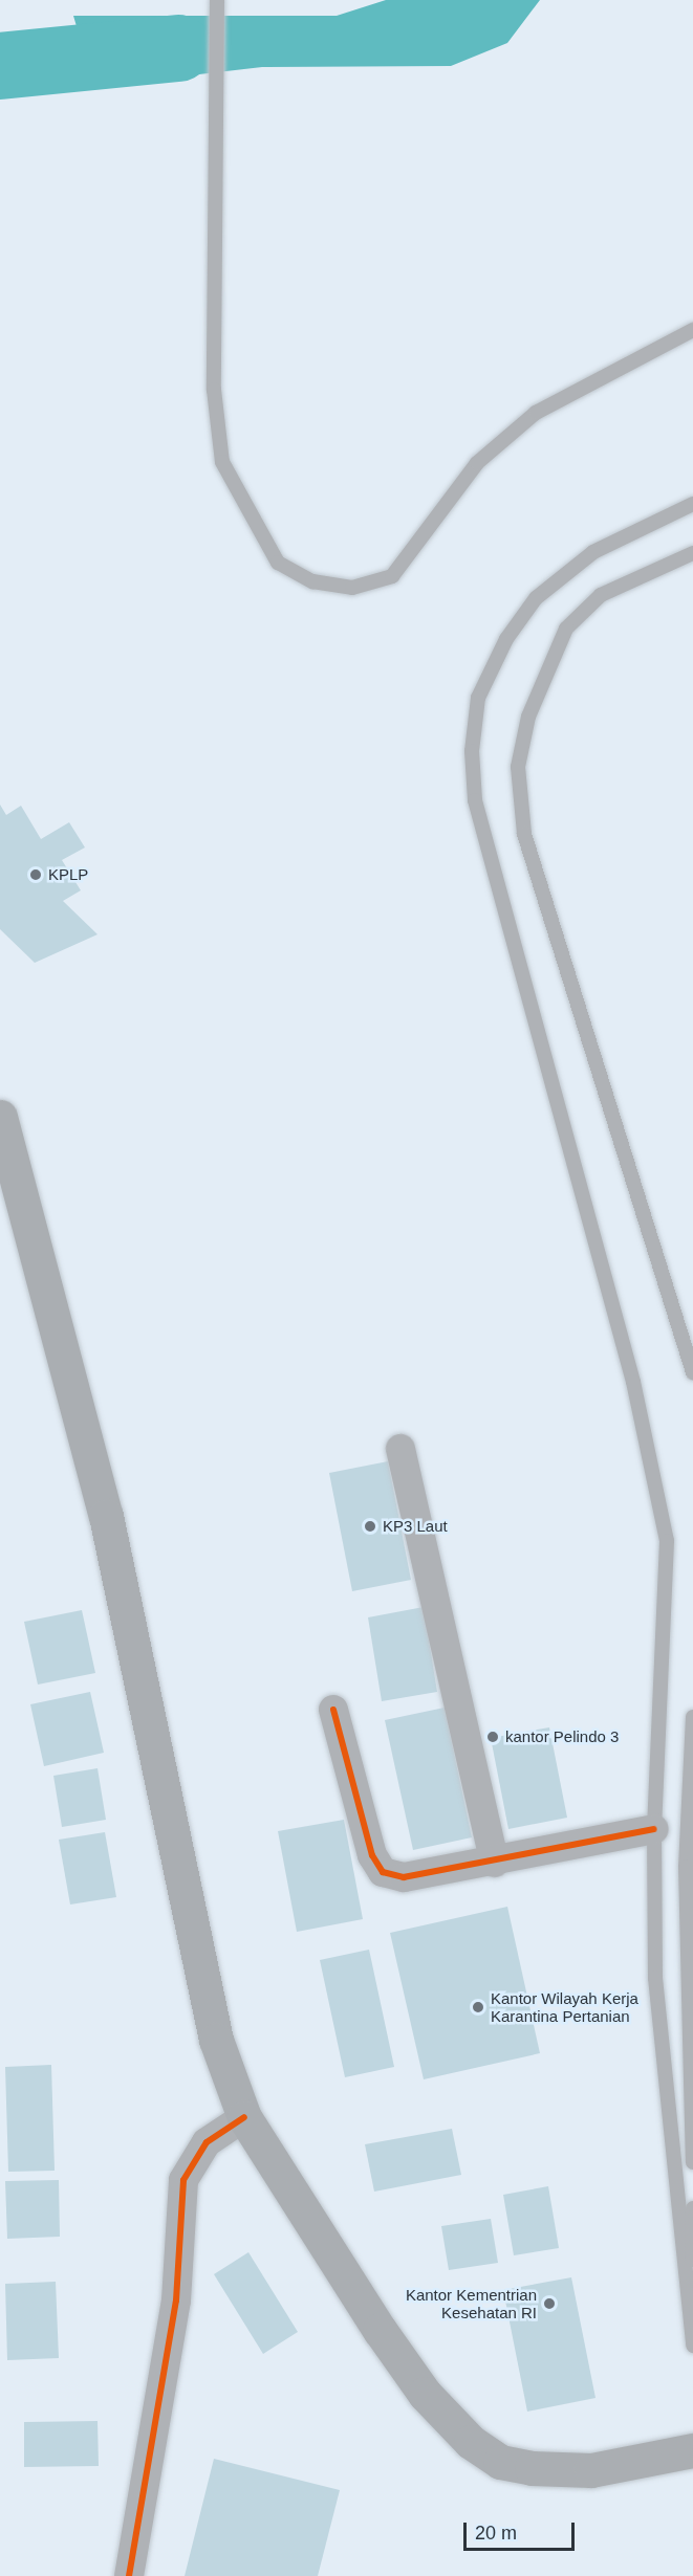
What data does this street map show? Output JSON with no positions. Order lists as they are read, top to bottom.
{
  "places": [
    "KPLP",
    "KP3 Laut",
    "kantor Pelindo 3",
    "Kantor Wilayah Kerja Karantina Pertanian",
    "Kantor Kementrian Kesehatan RI"
  ],
  "scale_bar": "20 m"
}
